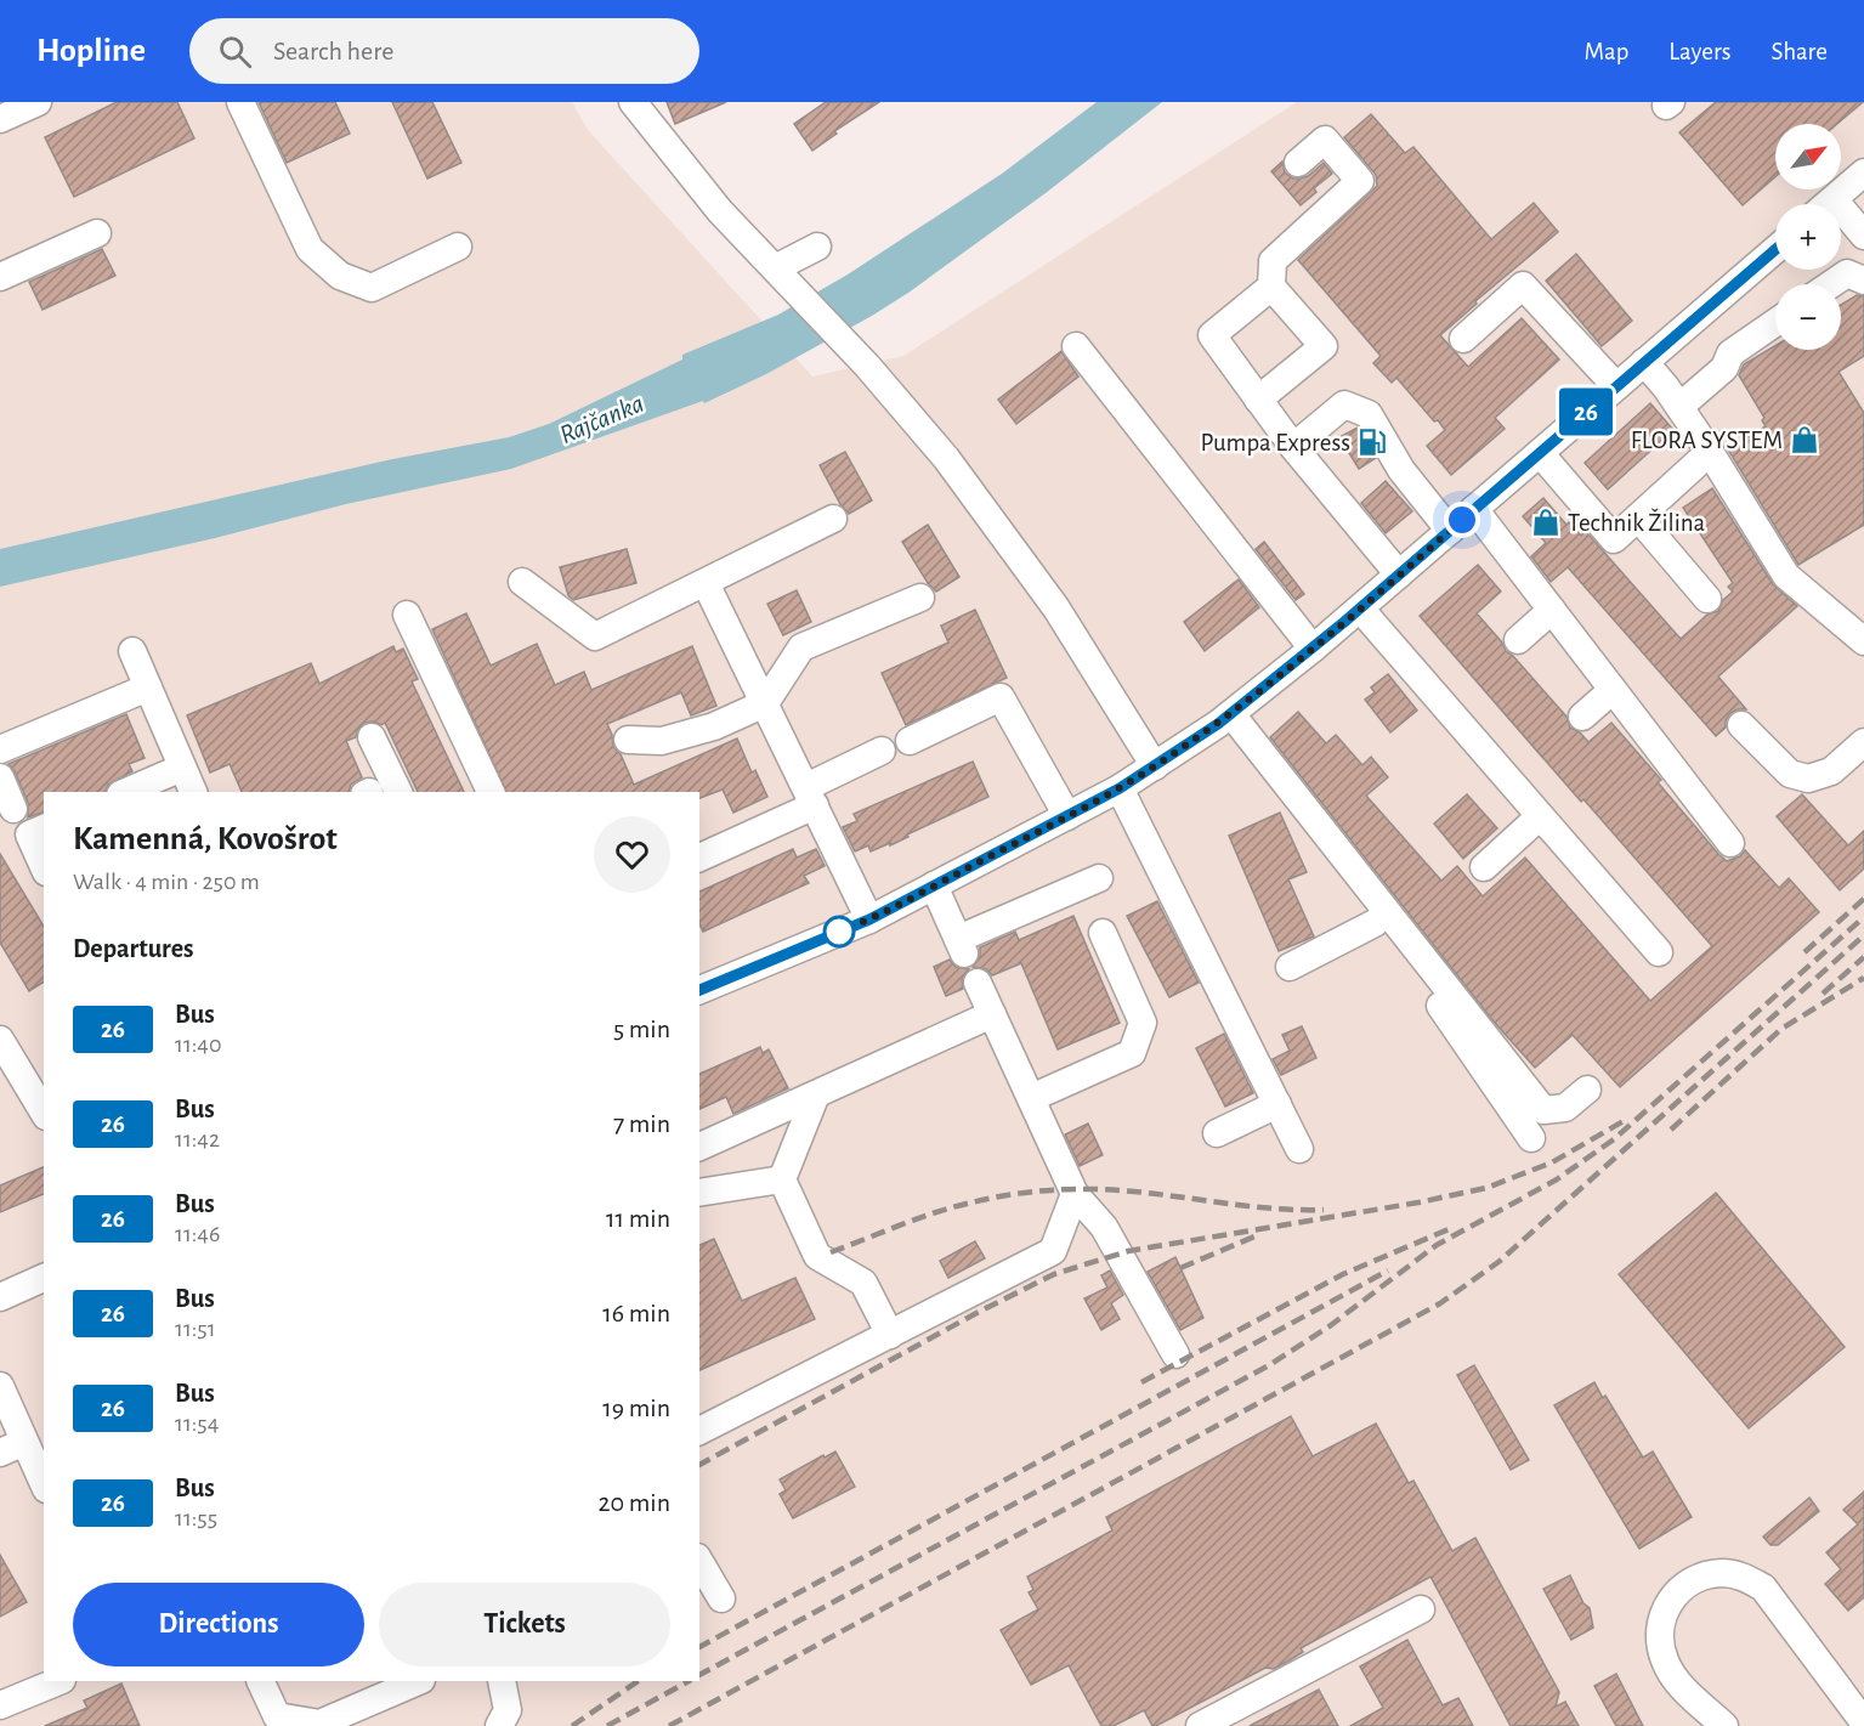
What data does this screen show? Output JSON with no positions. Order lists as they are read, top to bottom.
{
  "water": ["Rajčanka"],
  "places": {
    "shop": ["FLORA SYSTEM", "Technik Žilina"],
    "fuel station": ["Pumpa Express"]
  },
  "lines": ["bus line 26"],
  "north": "top right",
  "page": {
    "header": "Hopline",
    "search": "Search here",
    "nav": ["Map", "Layers", "Share"],
    "on_map": "26",
    "map_buttons": ["+", "−"],
    "heading": [
      ["Kamenná, Kovošrot", "Walk · 4 min · 250 m"],
      "Departures"
    ],
    "list": [
      {
        "mark": "26",
        "name": "Bus",
        "note": "11:40",
        "value": "5 min"
      },
      {
        "mark": "26",
        "name": "Bus",
        "note": "11:42",
        "value": "7 min"
      },
      {
        "mark": "26",
        "name": "Bus",
        "note": "11:46",
        "value": "11 min"
      },
      {
        "mark": "26",
        "name": "Bus",
        "note": "11:51",
        "value": "16 min"
      },
      {
        "mark": "26",
        "name": "Bus",
        "note": "11:54",
        "value": "19 min"
      },
      {
        "mark": "26",
        "name": "Bus",
        "note": "11:55",
        "value": "20 min"
      }
    ],
    "buttons": ["Directions", "Tickets"]
  }
}
